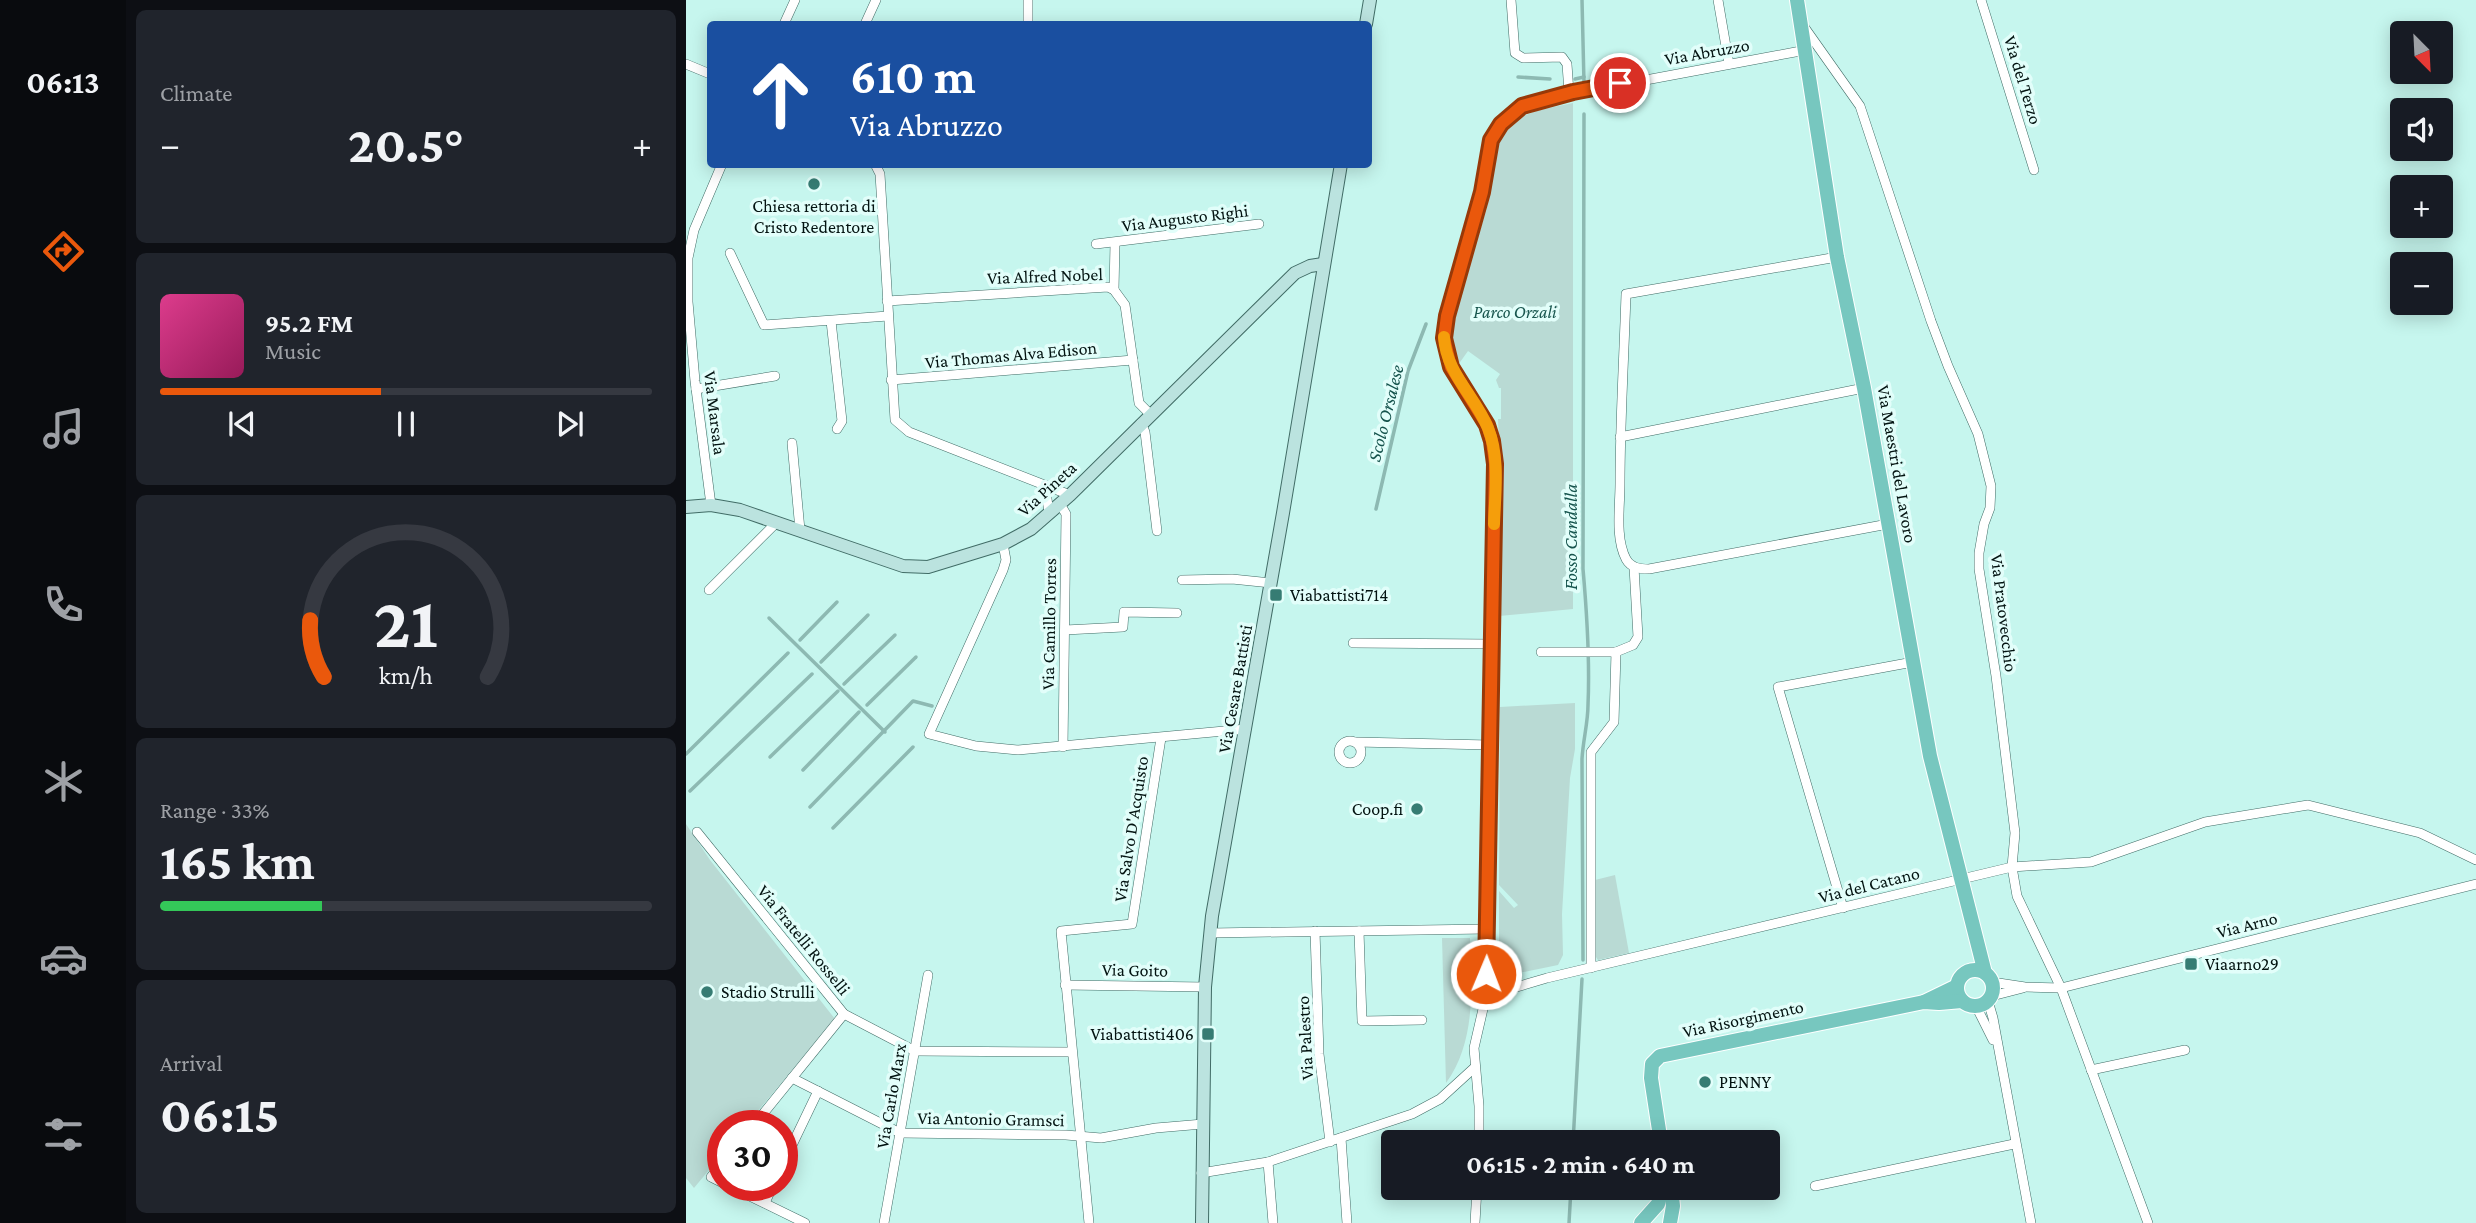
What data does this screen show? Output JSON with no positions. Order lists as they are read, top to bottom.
{
  "streets": {
    "main road": ["Via Maestri del Lavoro", "Via Risorgimento"],
    "street": [
      "Via Abruzzo",
      "Via del Terzo",
      "Via Augusto Righi",
      "Via Alfred Nobel",
      "Via Thomas Alva Edison",
      "Via Marsala",
      "Via Pineta",
      "Via Pratovecchio",
      "Via Camillo Torres",
      "Via Cesare Battisti",
      "Via Salvo D'Acquisto",
      "Via del Catano",
      "Via Arno",
      "Via Fratelli Rosselli",
      "Via Goito",
      "Via Palestro",
      "Via Carlo Marx",
      "Via Antonio Gramsci"
    ]
  },
  "crossings": [
    ["Via Abruzzo", "Via Maestri del Lavoro"],
    ["Via Abruzzo", "Via del Catano"],
    ["Via Augusto Righi", "Via Alfred Nobel"],
    ["Via Alfred Nobel", "Via Thomas Alva Edison"],
    ["Via Alfred Nobel", "Via Pineta"],
    ["Via Marsala", "Via Pineta"],
    ["Via Maestri del Lavoro", "Via Pratovecchio"],
    ["Via Maestri del Lavoro", "Via del Catano"],
    ["Via Maestri del Lavoro", "Via Arno"],
    ["Via Maestri del Lavoro", "Via Risorgimento"],
    ["Via Pineta", "Via Camillo Torres"],
    ["Via Pineta", "Via Cesare Battisti"],
    ["Via Pratovecchio", "Via del Catano"],
    ["Via Pratovecchio", "Via Arno"],
    ["Via Cesare Battisti", "Via Goito"],
    ["Via Cesare Battisti", "Via Antonio Gramsci"],
    ["Via Salvo D'Acquisto", "Via Goito"],
    ["Via Arno", "Via Risorgimento"],
    ["Via Fratelli Rosselli", "Via Carlo Marx"],
    ["Via Carlo Marx", "Via Antonio Gramsci"]
  ],
  "water": ["Scolo Orsalese", "Fosso Candalla"],
  "parks": ["Parco Orzali"],
  "places": {
    "other": [
      "Chiesa rettoria di Cristo Redentore",
      "Coop.fi",
      "Stadio Strulli",
      "PENNY"
    ],
    "transit": ["Viabattisti714", "Viaarno29", "Viabattisti406"]
  },
  "north": "bottom right",
  "page": {
    "tabs": "06:13",
    "tile": [
      "Climate",
      ["Range · 33%", "165 km"],
      ["Arrival", "06:15"]
    ],
    "map_buttons": ["+", "−"],
    "turn": ["610 m", "Via Abruzzo"],
    "heat": ["−", "20.5°", "+"],
    "song": ["95.2 FM", "Music"],
    "limit": "30",
    "trip": "06:15 · 2 min · 640 m",
    "gauge": ["21", "km/h"]
  }
}
